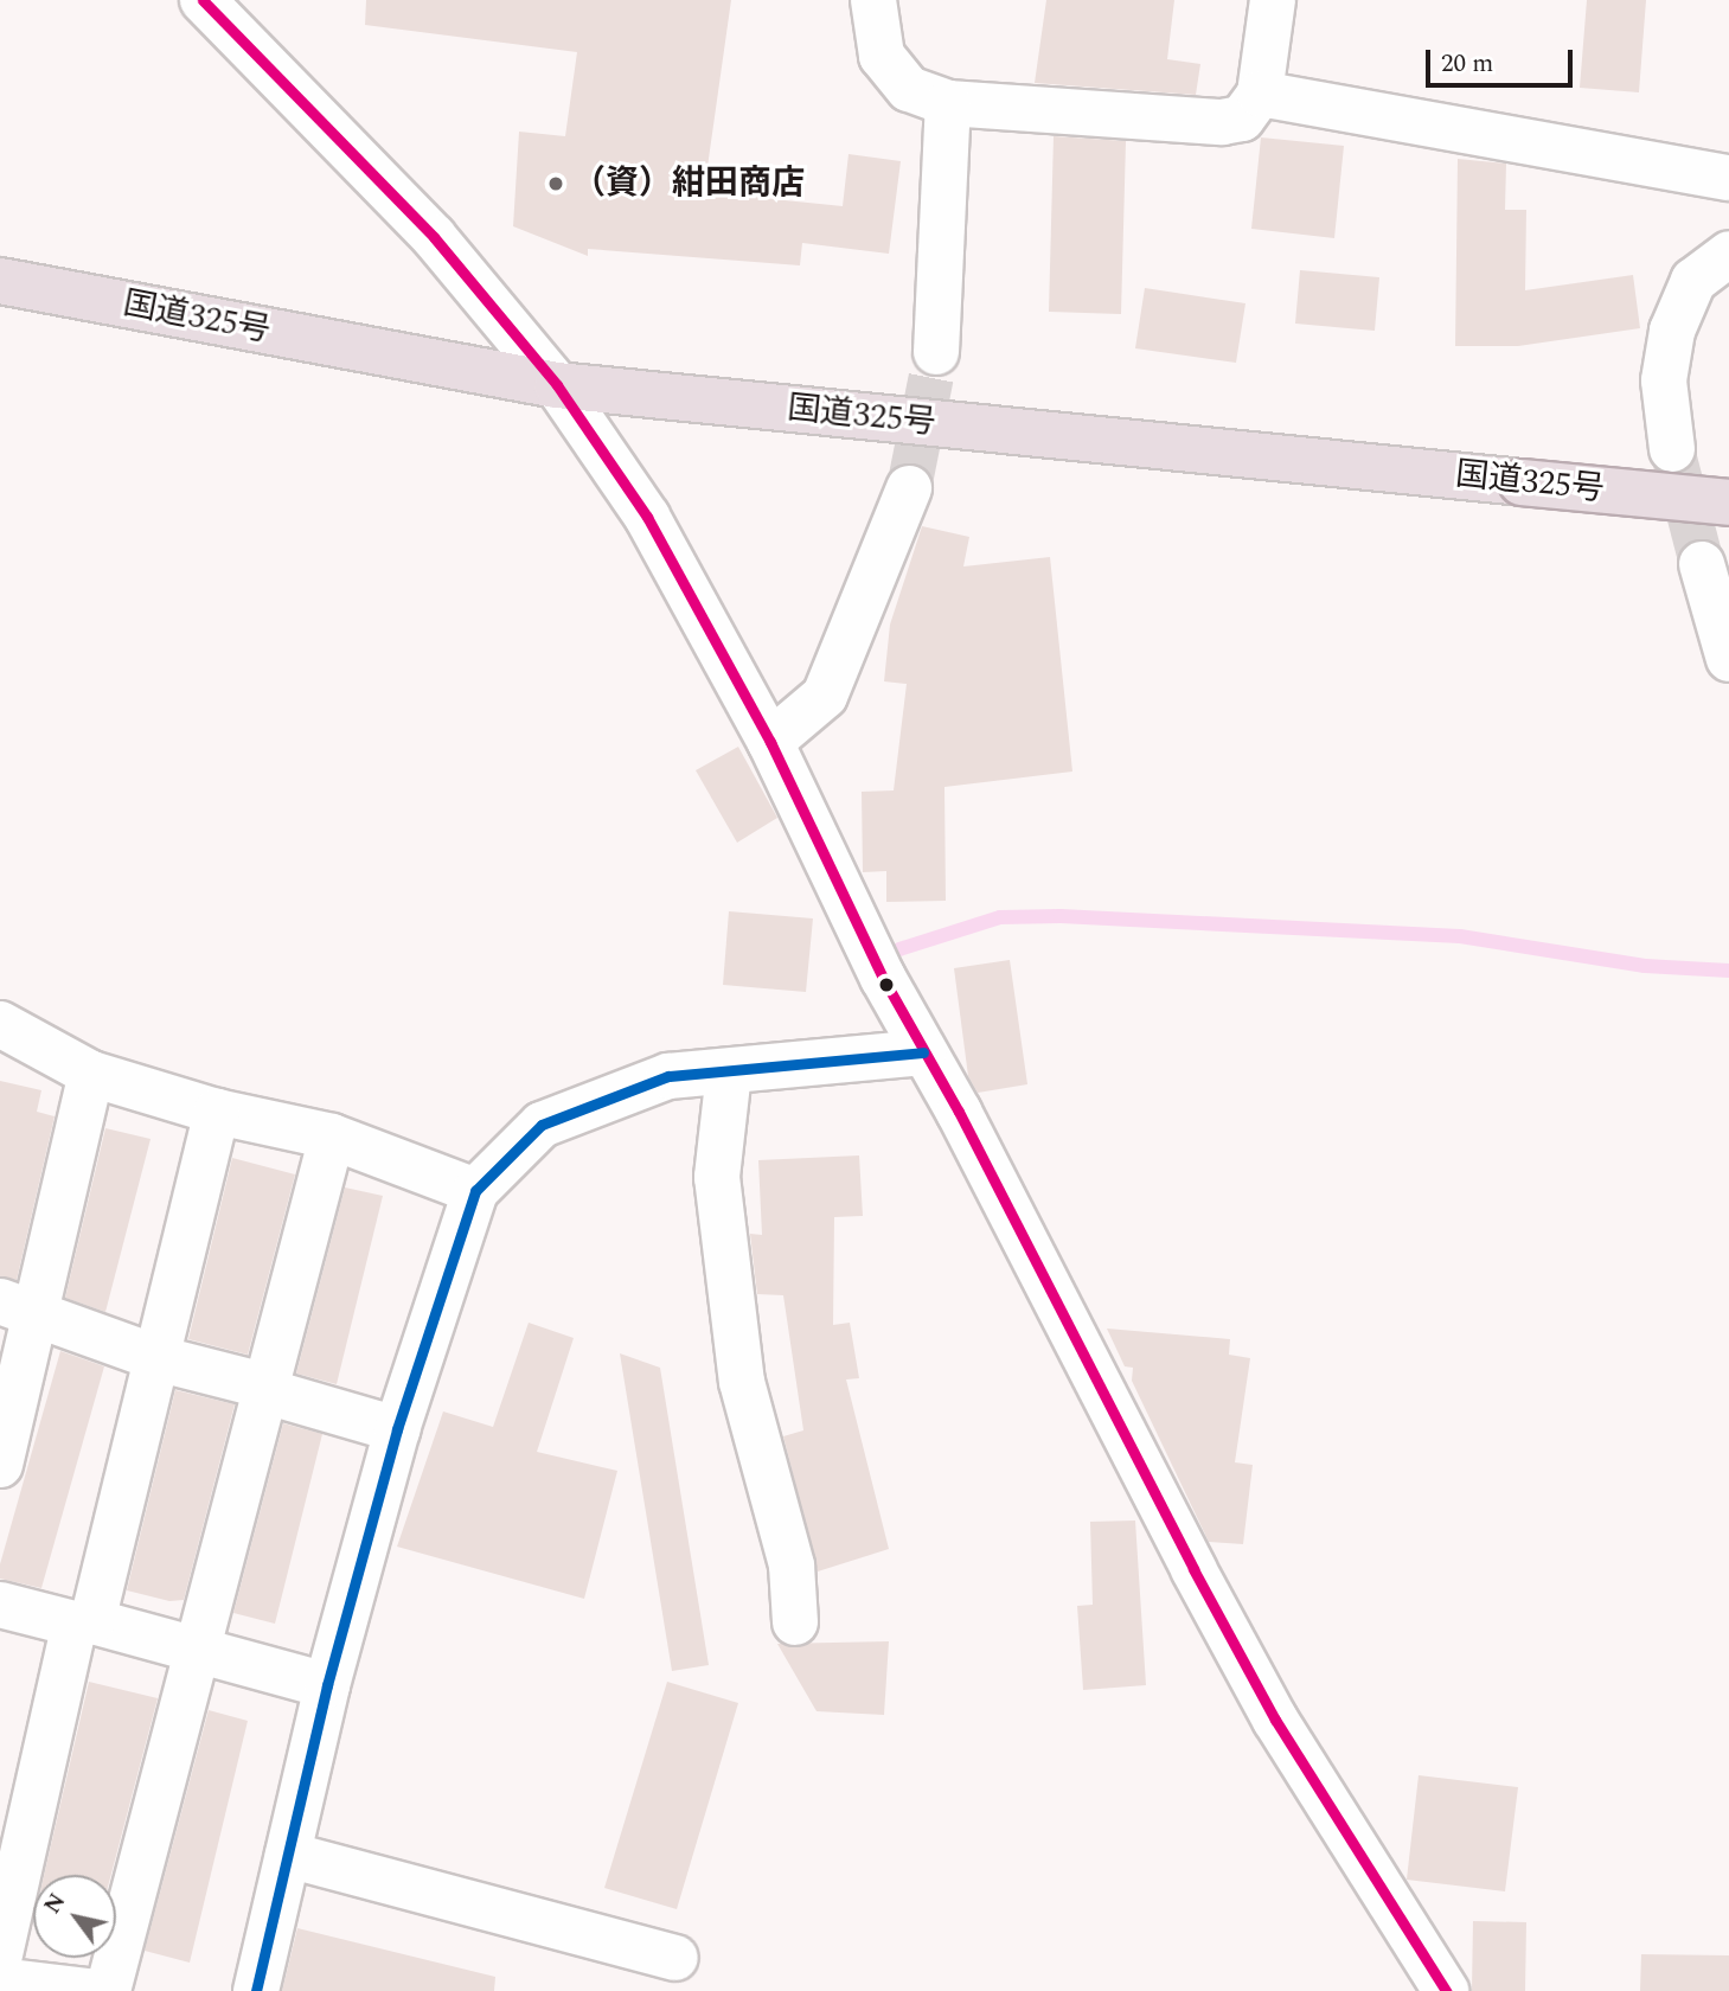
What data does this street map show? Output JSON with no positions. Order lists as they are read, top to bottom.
{
  "streets": {
    "highway": ["国道325号"]
  },
  "places": ["（資）紺田商店"],
  "scale_bar": "20 m",
  "north": "top left"
}
